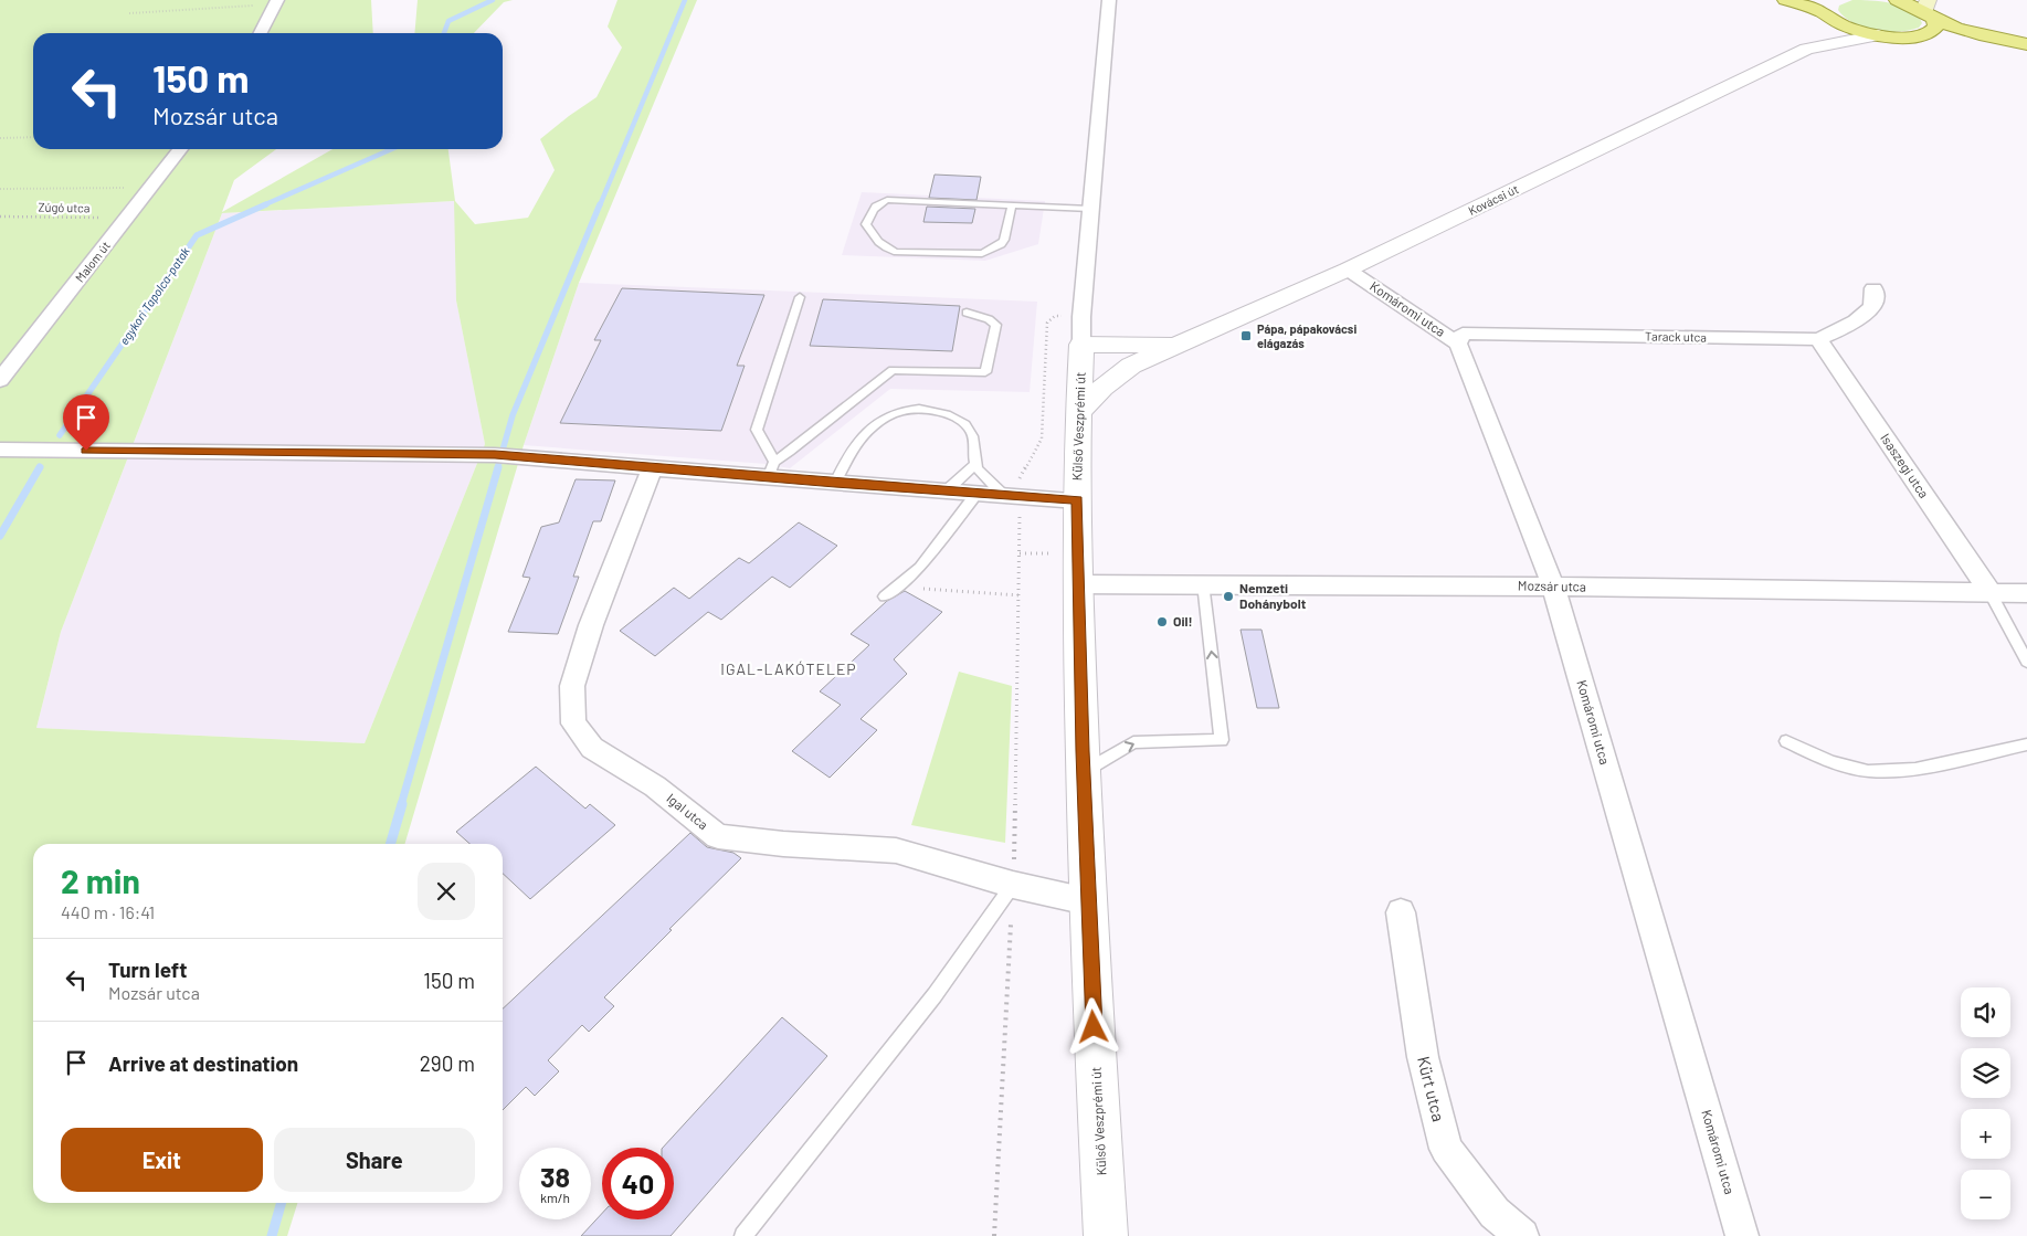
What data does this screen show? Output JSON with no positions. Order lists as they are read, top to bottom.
{
  "streets": {
    "street": [
      "Kovácsi út",
      "Malom út",
      "Komáromi utca",
      "Tarack utca",
      "Külső Veszprémi út",
      "Isaszegi utca",
      "Mozsár utca",
      "Igal utca",
      "Kürt utca"
    ],
    "path": ["Zúgó utca"]
  },
  "crossings": [
    ["Kovácsi út", "Komáromi utca"],
    ["Kovácsi út", "Külső Veszprémi út"],
    ["Zúgó utca", "Malom út"],
    ["Komáromi utca", "Tarack utca"],
    ["Komáromi utca", "Mozsár utca"],
    ["Tarack utca", "Isaszegi utca"],
    ["Külső Veszprémi út", "Mozsár utca"],
    ["Külső Veszprémi út", "Igal utca"],
    ["Isaszegi utca", "Mozsár utca"]
  ],
  "districts": ["IGAL-LAKÓTELEP"],
  "water": ["egykori Tapolca-patak"],
  "places": {
    "transit": ["Pápa, pápakovácsi elágazás"],
    "other": ["Nemzeti Dohánybolt", "Oil!"]
  },
  "page": {
    "turn": ["150 m", "Mozsár utca"],
    "heading": ["2 min", "440 m · 16:41"],
    "list": [
      {
        "name": "Turn left",
        "note": "Mozsár utca",
        "value": "150 m"
      },
      {
        "name": "Arrive at destination",
        "value": "290 m"
      }
    ],
    "map_buttons": ["+", "−"],
    "buttons": ["Exit", "Share"],
    "speed": "38 km/h",
    "limit": "40"
  }
}
